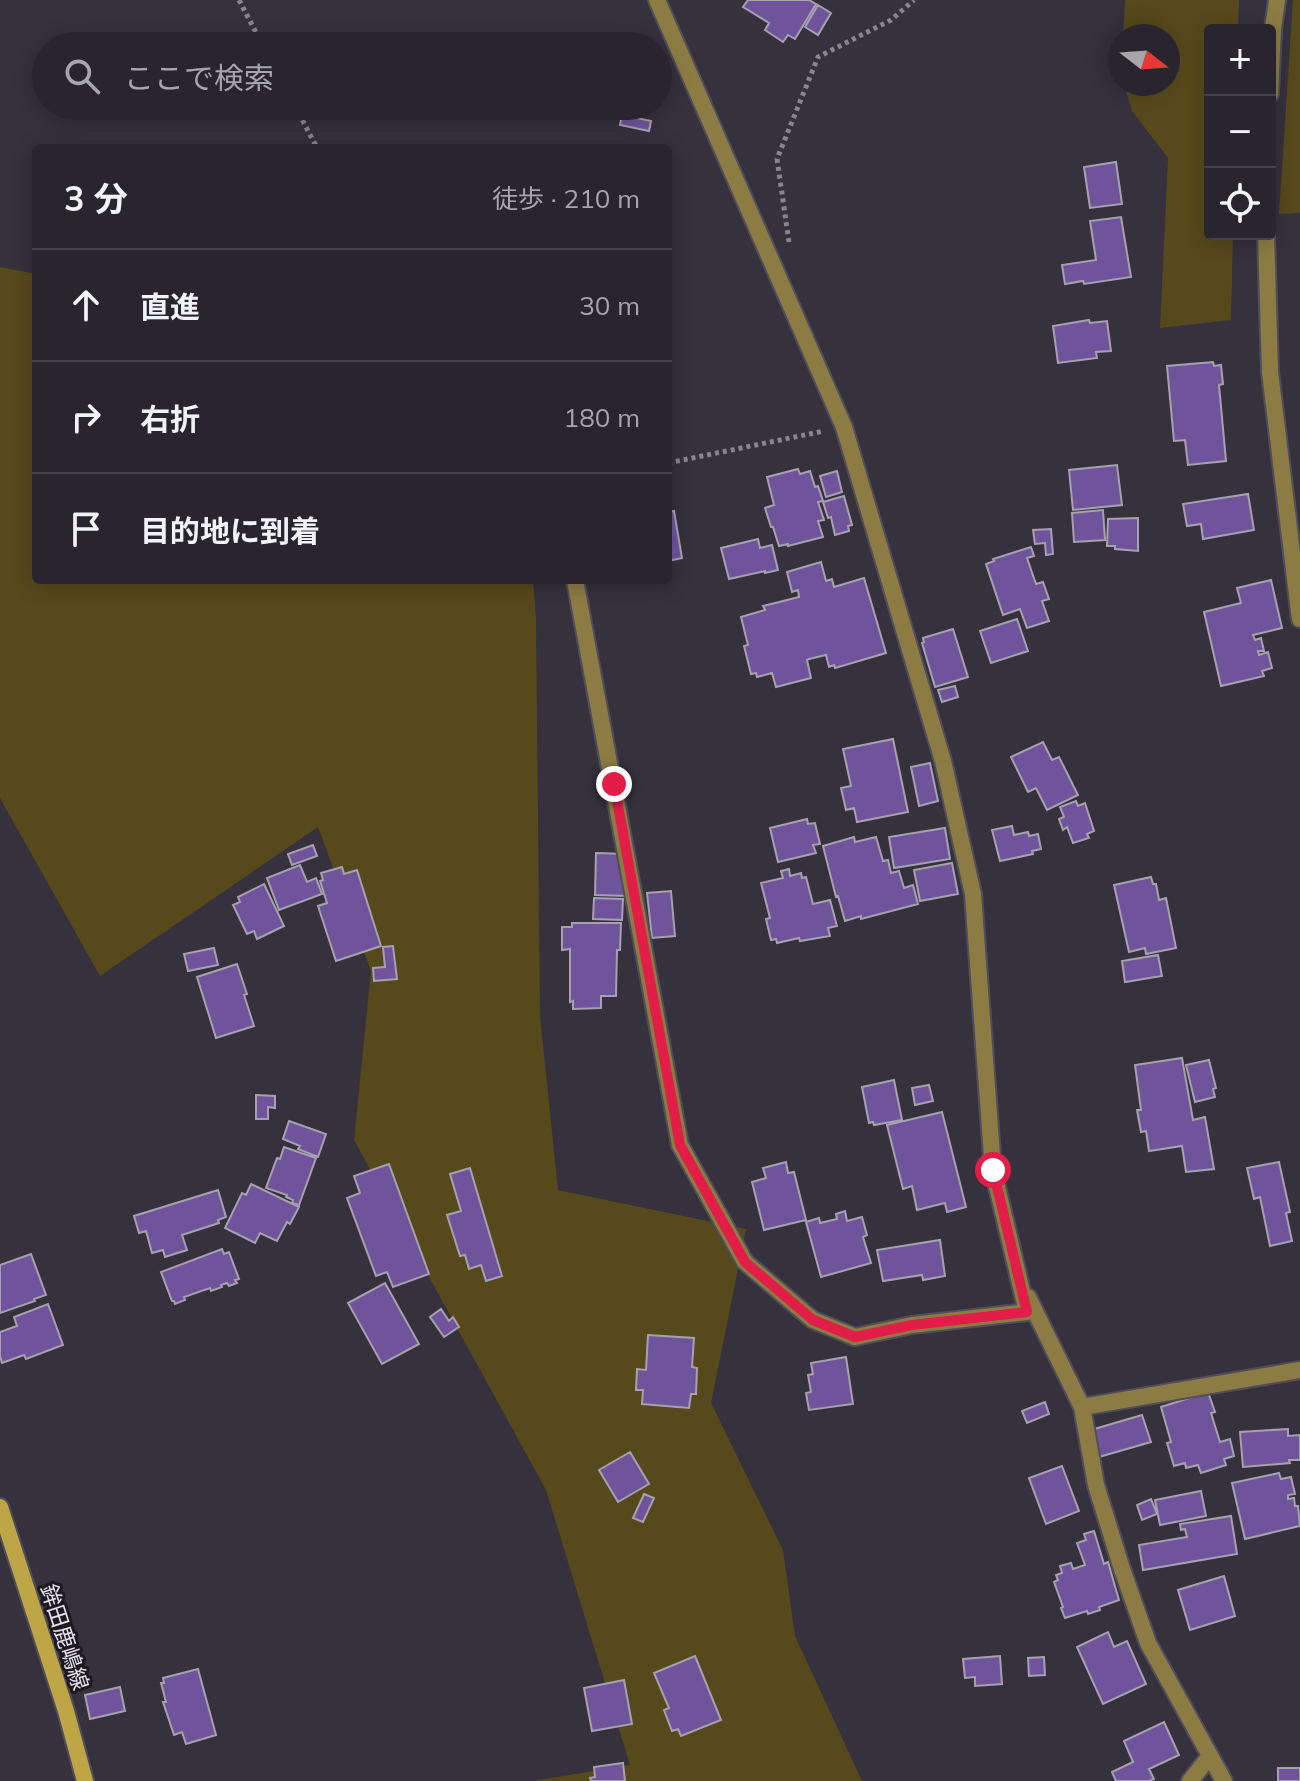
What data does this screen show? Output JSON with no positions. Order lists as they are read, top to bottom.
{
  "streets": {
    "main road": ["鉾田鹿嶋線"]
  },
  "north": "right",
  "page": {
    "map_buttons": ["+", "−"],
    "search": "ここで検索",
    "heading": ["3 分", "徒歩 · 210 m"],
    "list": [
      ["直進", "30 m"],
      ["右折", "180 m"],
      "目的地に到着"
    ]
  }
}
